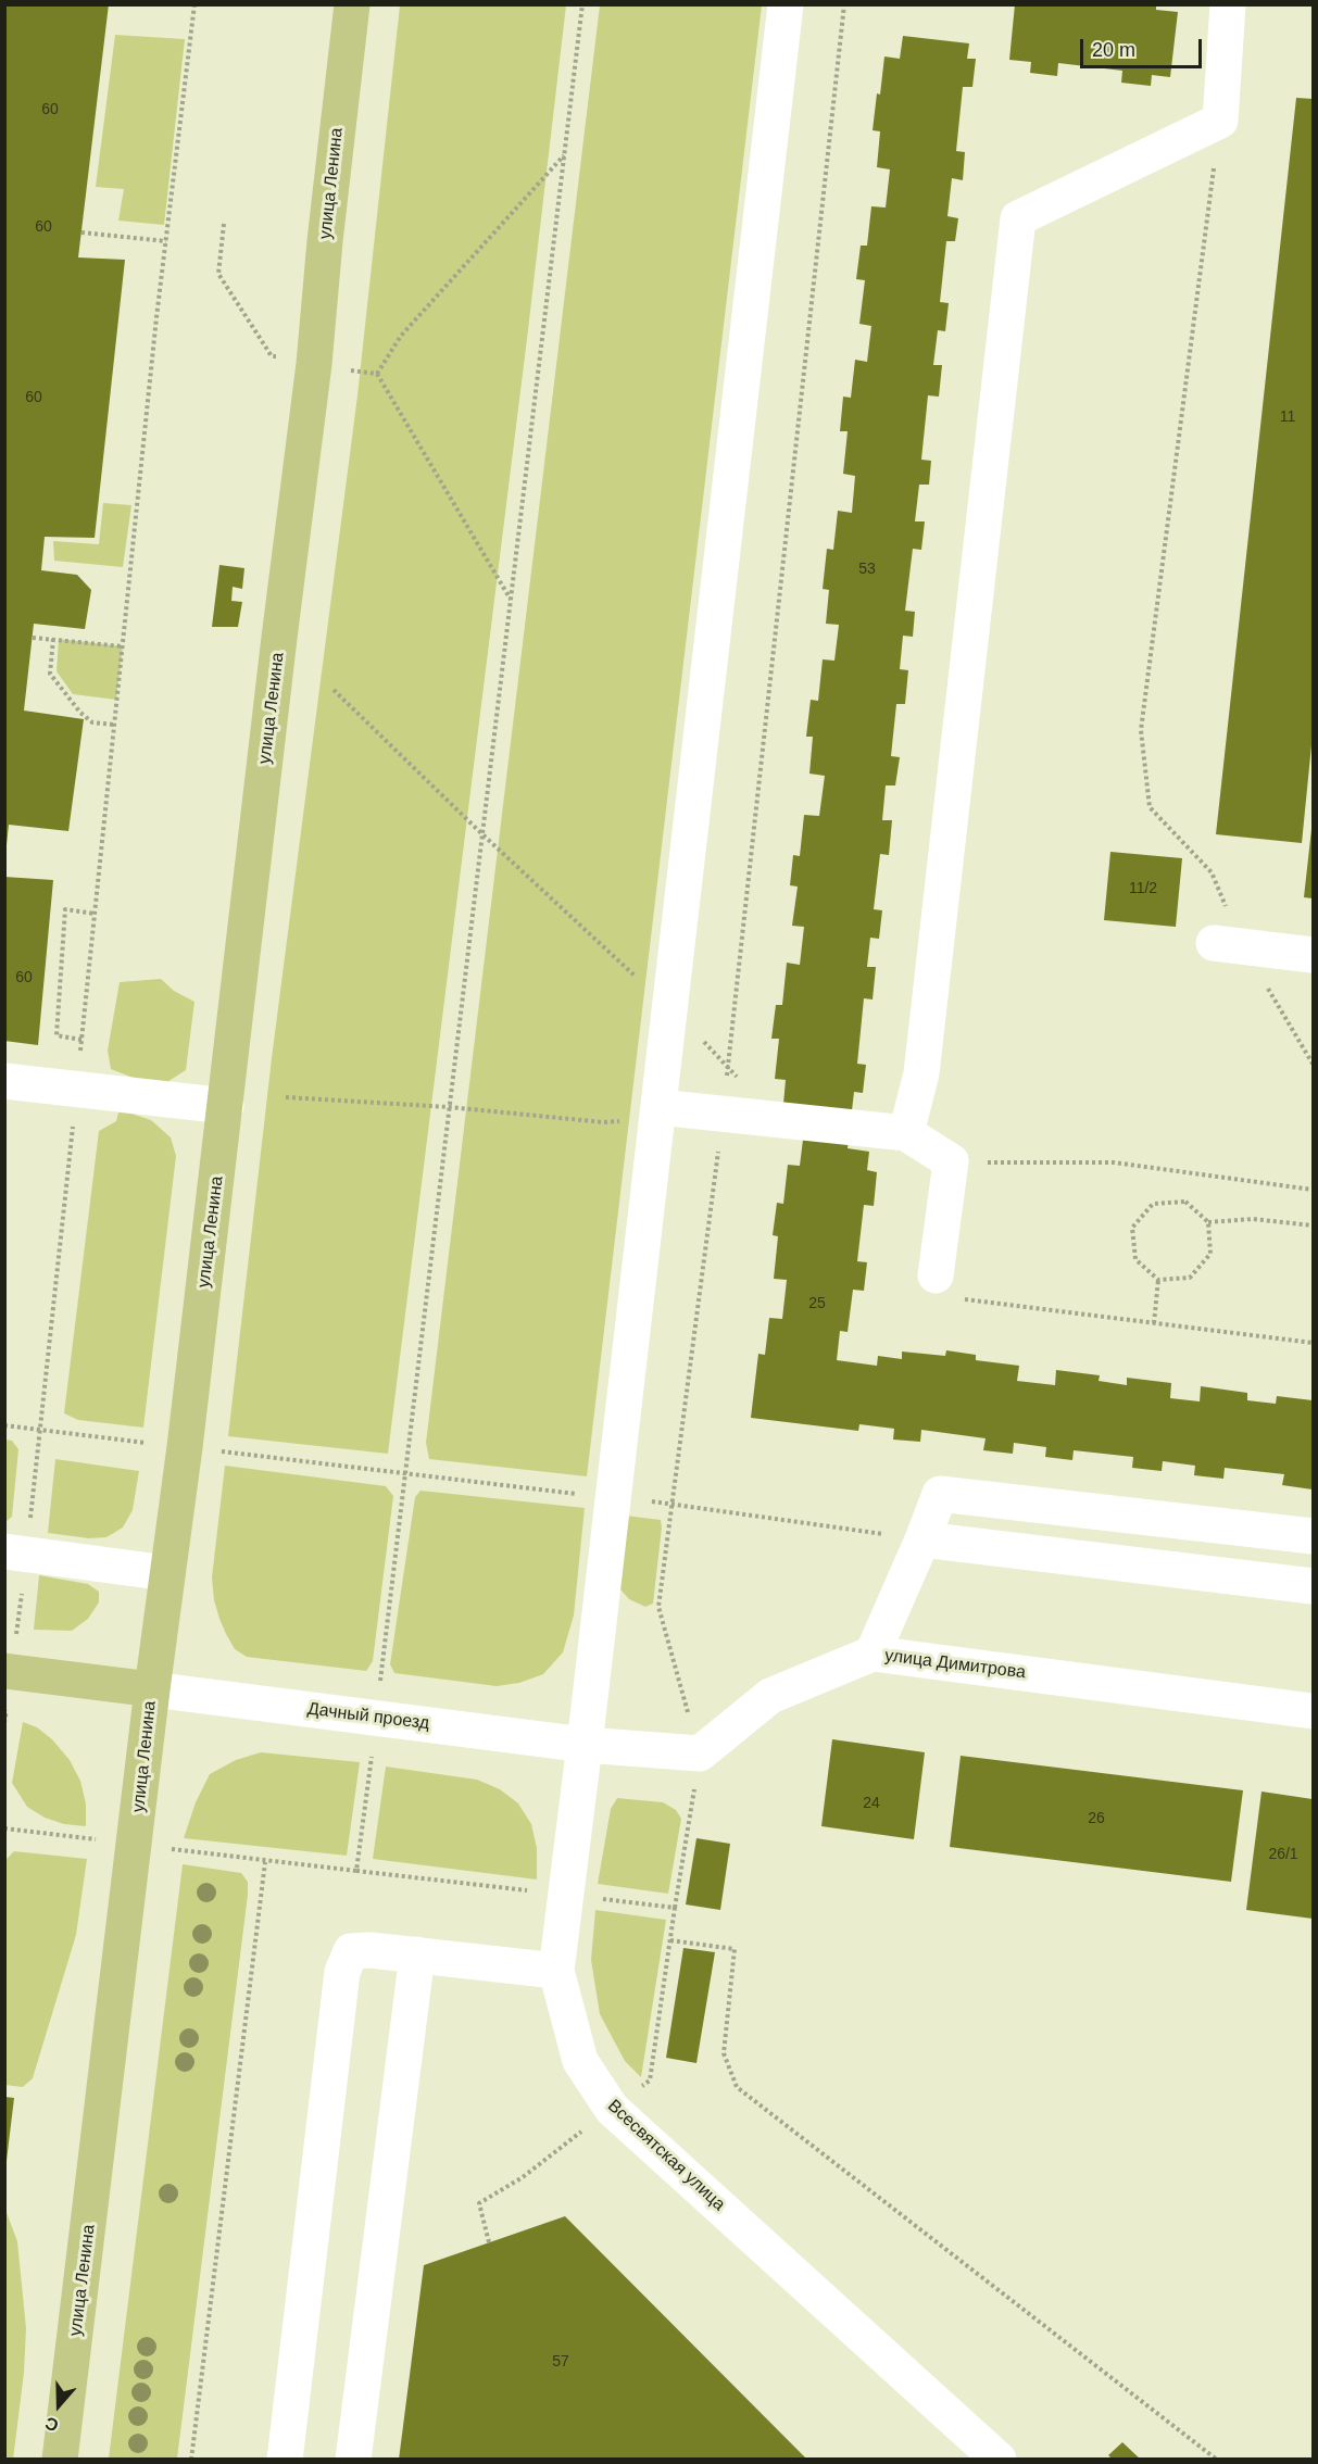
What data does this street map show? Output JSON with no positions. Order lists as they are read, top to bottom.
{
  "streets": {
    "main road": ["улица Ленина"],
    "street": ["улица Димитрова", "Дачный проезд", "Всесвятская улица"]
  },
  "crossings": [
    ["улица Ленина", "Дачный проезд"],
    ["Дачный проезд", "Всесвятская улица"]
  ],
  "house_numbers": [
    "60",
    "60",
    "60",
    "11",
    "53",
    "11/2",
    "60",
    "25",
    "24",
    "26",
    "26/1",
    "57"
  ],
  "scale_bar": "20 m",
  "north": "bottom"
}
